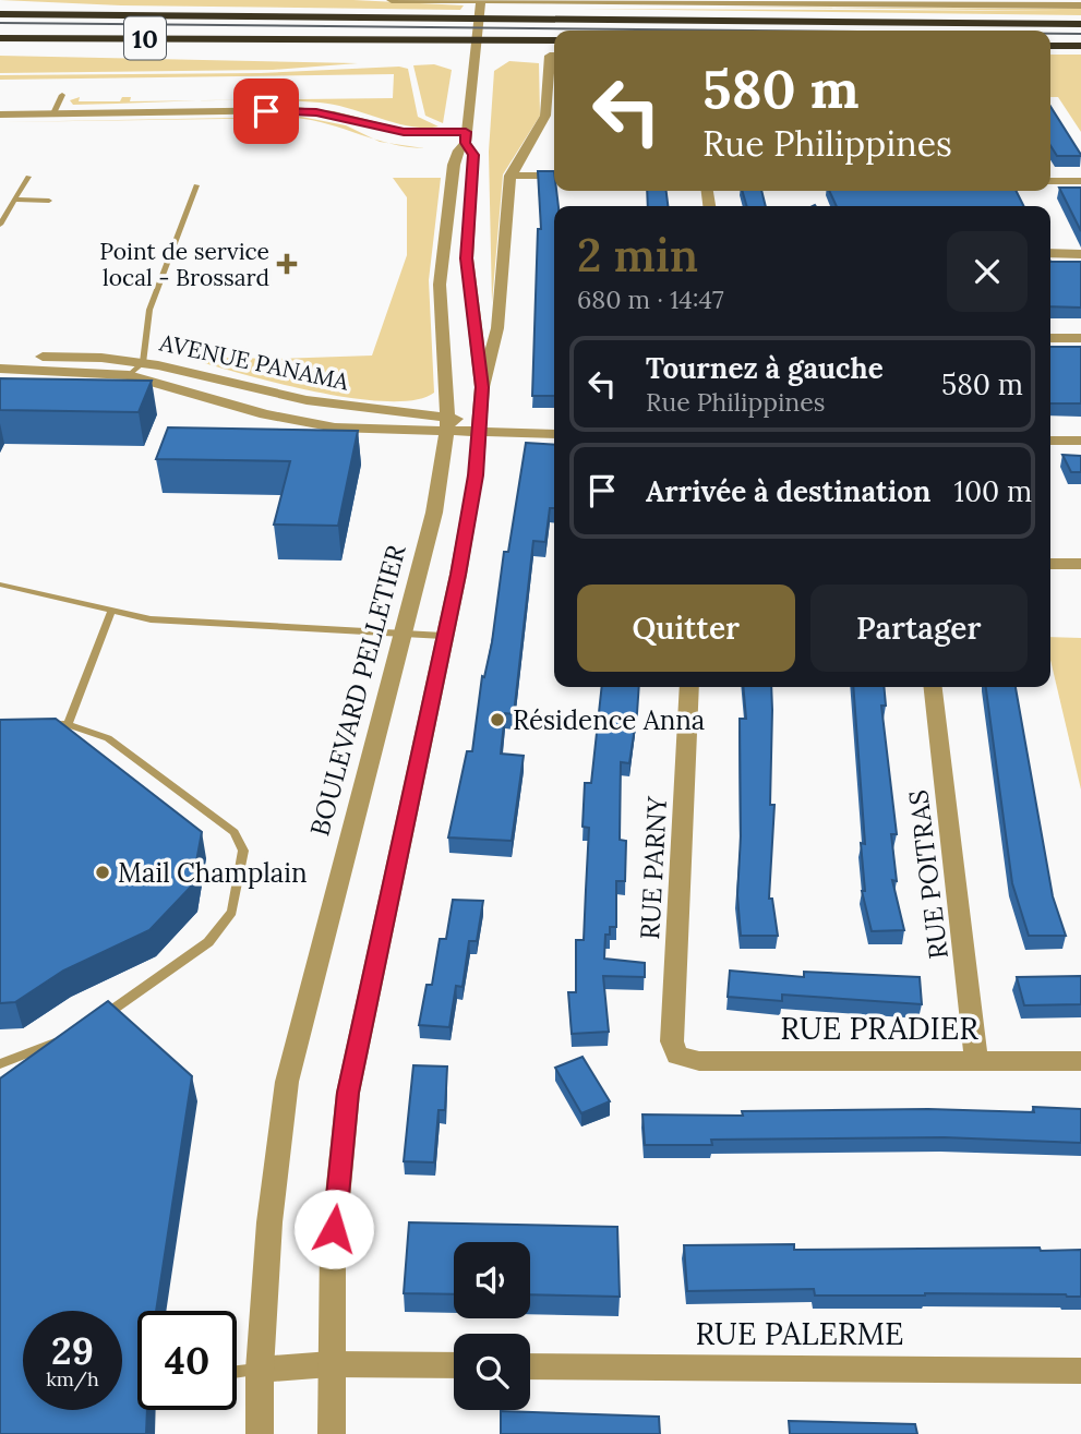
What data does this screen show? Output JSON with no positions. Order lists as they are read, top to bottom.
{
  "streets": {
    "highway": ["10"],
    "street": [
      "AVENUE PANAMA",
      "BOULEVARD PELLETIER",
      "RUE PARNY",
      "RUE POITRAS",
      "RUE PRADIER",
      "RUE PALERME"
    ]
  },
  "crossings": [
    ["AVENUE PANAMA", "BOULEVARD PELLETIER"],
    ["RUE PARNY", "RUE PRADIER"],
    ["RUE POITRAS", "RUE PRADIER"]
  ],
  "places": {
    "health": ["Point de service local - Brossard"],
    "other": ["Résidence Anna", "Mail Champlain"]
  },
  "page": {
    "turn": ["580 m", "Rue Philippines"],
    "heading": ["2 min", "680 m · 14:47"],
    "list": [
      {
        "name": "Tournez à gauche",
        "note": "Rue Philippines",
        "value": "580 m"
      },
      {
        "name": "Arrivée à destination",
        "value": "100 m"
      }
    ],
    "buttons": ["Quitter", "Partager"],
    "speed": "29 km/h",
    "limit": "40"
  }
}
